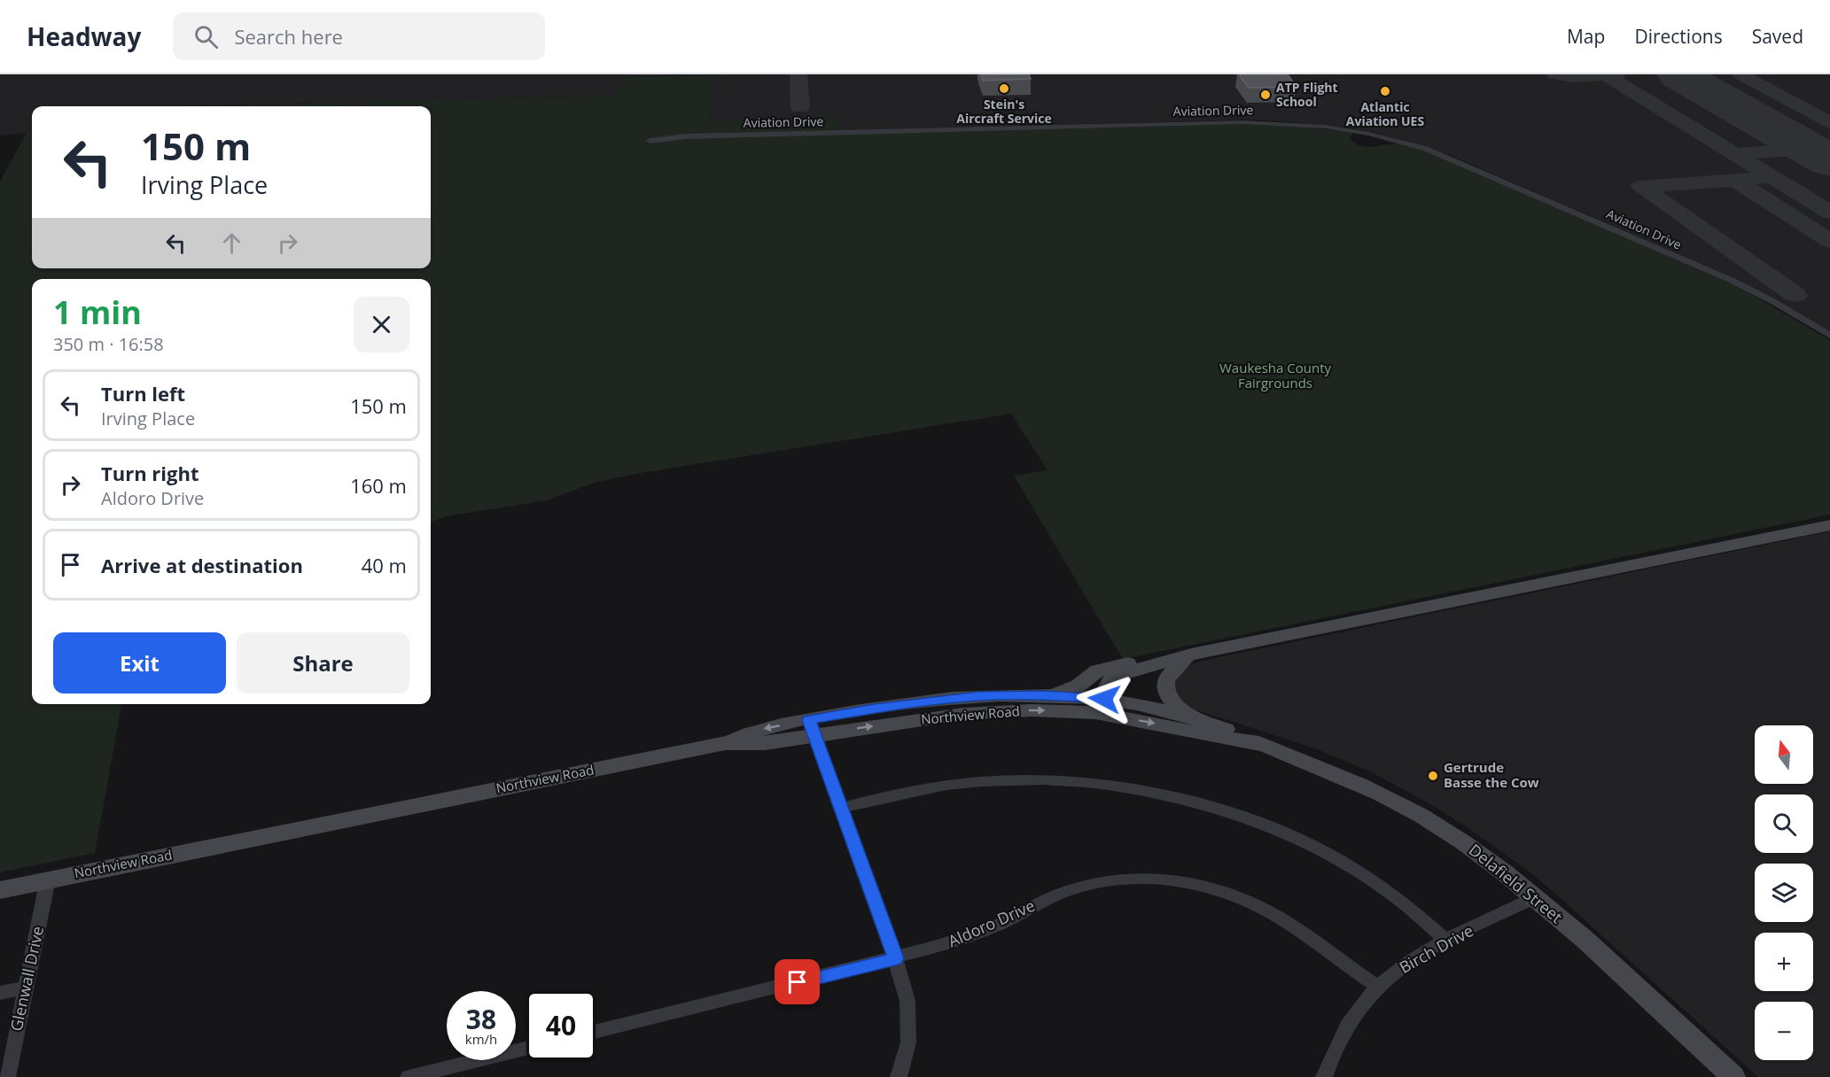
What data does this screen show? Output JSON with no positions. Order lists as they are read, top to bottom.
{
  "streets": {
    "street": [
      "Aviation Drive",
      "Northview Road",
      "Delafield Street",
      "Aldoro Drive",
      "Birch Drive",
      "Glenwall Drive"
    ]
  },
  "crossings": [
    ["Northview Road", "Delafield Street"],
    ["Northview Road", "Glenwall Drive"],
    ["Delafield Street", "Birch Drive"],
    ["Aldoro Drive", "Birch Drive"]
  ],
  "parks": ["Waukesha County Fairgrounds"],
  "places": [
    "Stein's Aircraft Service",
    "Atlantic Aviation UES",
    "ATP Flight School",
    "Gertrude Basse the Cow"
  ],
  "north": "top",
  "page": {
    "header": "Headway",
    "search": "Search here",
    "nav": ["Map", "Directions", "Saved"],
    "turn": ["150 m", "Irving Place"],
    "heading": ["1 min", "350 m · 16:58"],
    "list": [
      {
        "name": "Turn left",
        "note": "Irving Place",
        "value": "150 m"
      },
      {
        "name": "Turn right",
        "note": "Aldoro Drive",
        "value": "160 m"
      },
      {
        "name": "Arrive at destination",
        "value": "40 m"
      }
    ],
    "buttons": ["Exit", "Share"],
    "map_buttons": ["+", "−"],
    "speed": "38 km/h",
    "limit": "40"
  }
}
